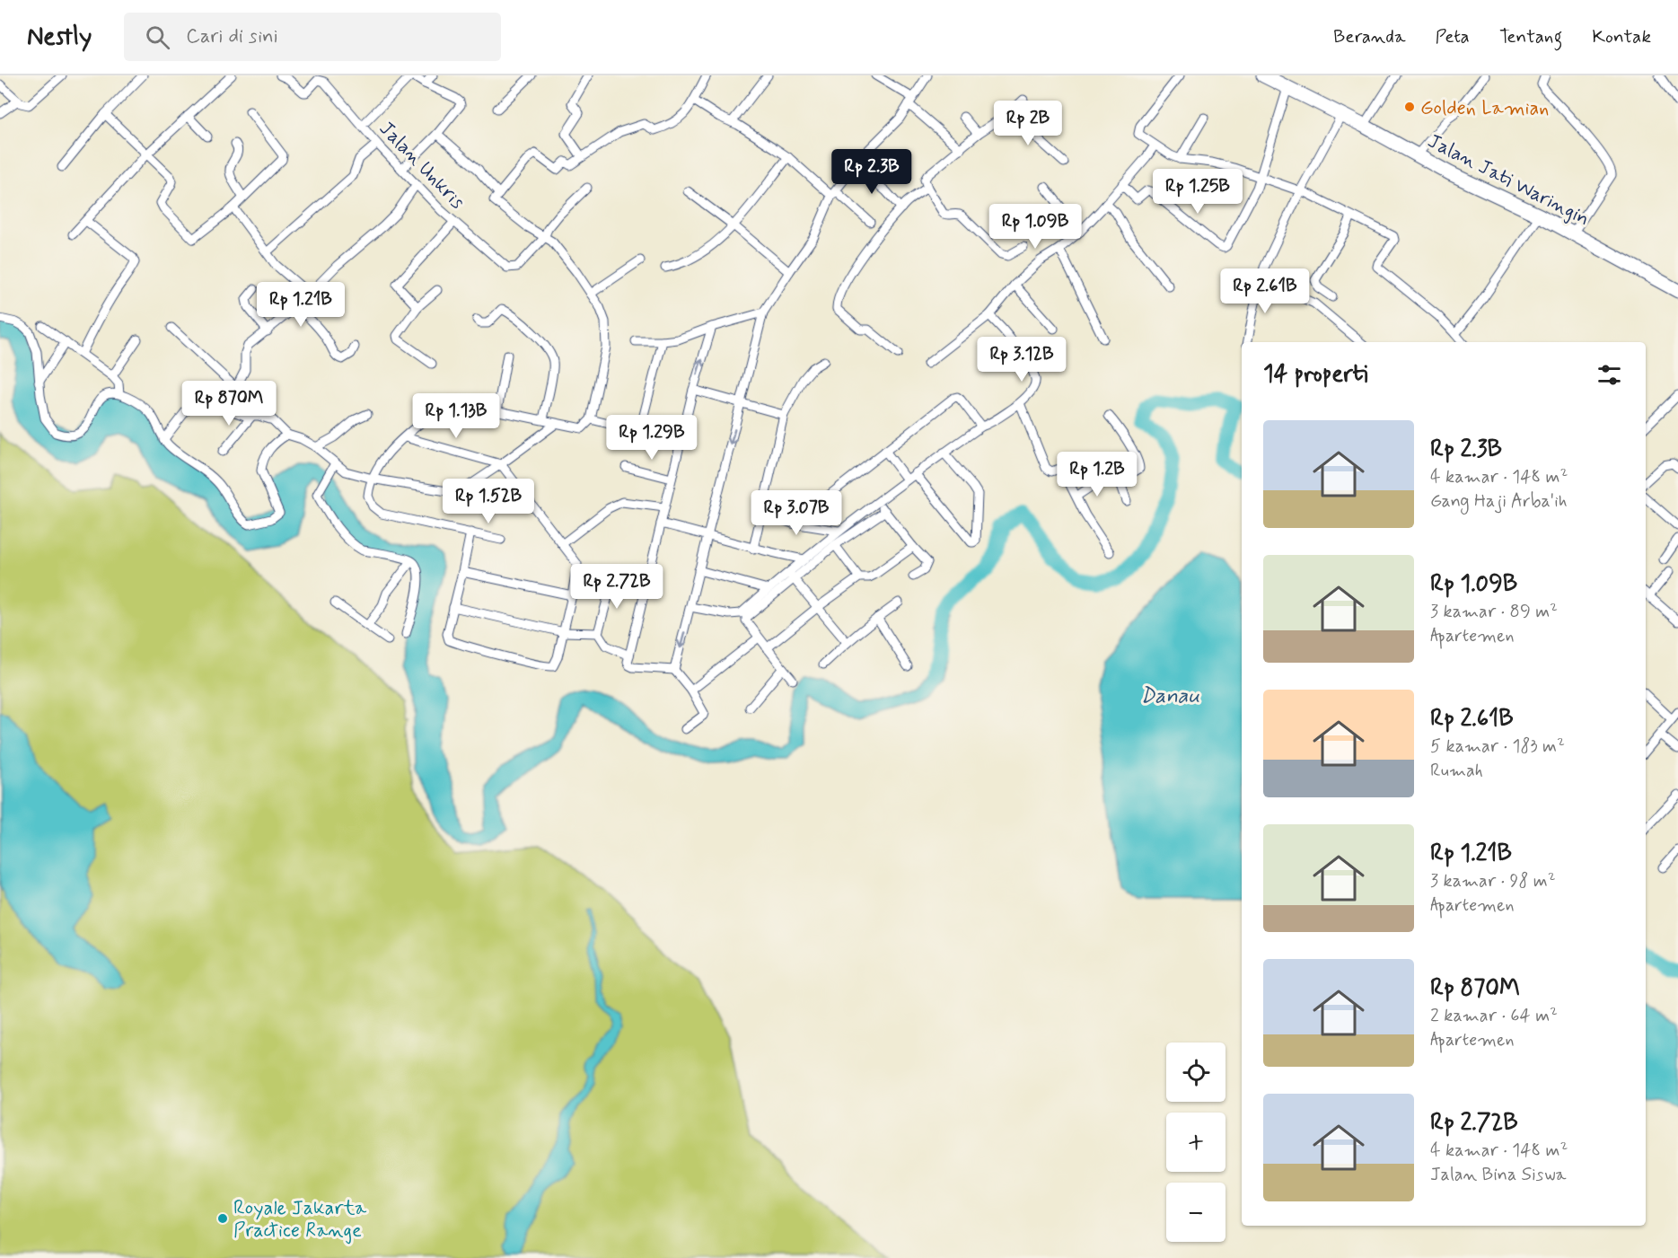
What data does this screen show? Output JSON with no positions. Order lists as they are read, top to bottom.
{
  "streets": {
    "main road": ["Jalan Jati Waringin"],
    "street": ["Jalan Unkris"]
  },
  "water": ["Danau"],
  "places": ["Golden Lamian", "Royale Jakarta Practice Range"],
  "page": {
    "header": "Nestly",
    "search": "Cari di sini",
    "nav": [
      "Beranda",
      "Peta",
      "Tentang",
      "Kontak"
    ],
    "price": [
      "Rp 2B",
      "Rp 2.3B",
      "Rp 1.25B",
      "Rp 1.09B",
      "Rp 2.61B",
      "Rp 1.21B",
      "Rp 3.12B",
      "Rp 870M",
      "Rp 1.13B",
      "Rp 1.29B",
      "Rp 1.2B",
      "Rp 1.52B",
      "Rp 3.07B",
      "Rp 2.72B"
    ],
    "heading": "14 properti",
    "list": [
      {
        "name": "Rp 2.3B",
        "note": "4 kamar · 148 m² · Gang Haji Arba'ih"
      },
      {
        "name": "Rp 1.09B",
        "note": "3 kamar · 89 m² · Apartemen"
      },
      {
        "name": "Rp 2.61B",
        "note": "5 kamar · 183 m² · Rumah"
      },
      {
        "name": "Rp 1.21B",
        "note": "3 kamar · 98 m² · Apartemen"
      },
      {
        "name": "Rp 870M",
        "note": "2 kamar · 64 m² · Apartemen"
      },
      {
        "name": "Rp 2.72B",
        "note": "4 kamar · 148 m² · Jalan Bina Siswa"
      }
    ],
    "map_buttons": ["+", "−"]
  }
}
